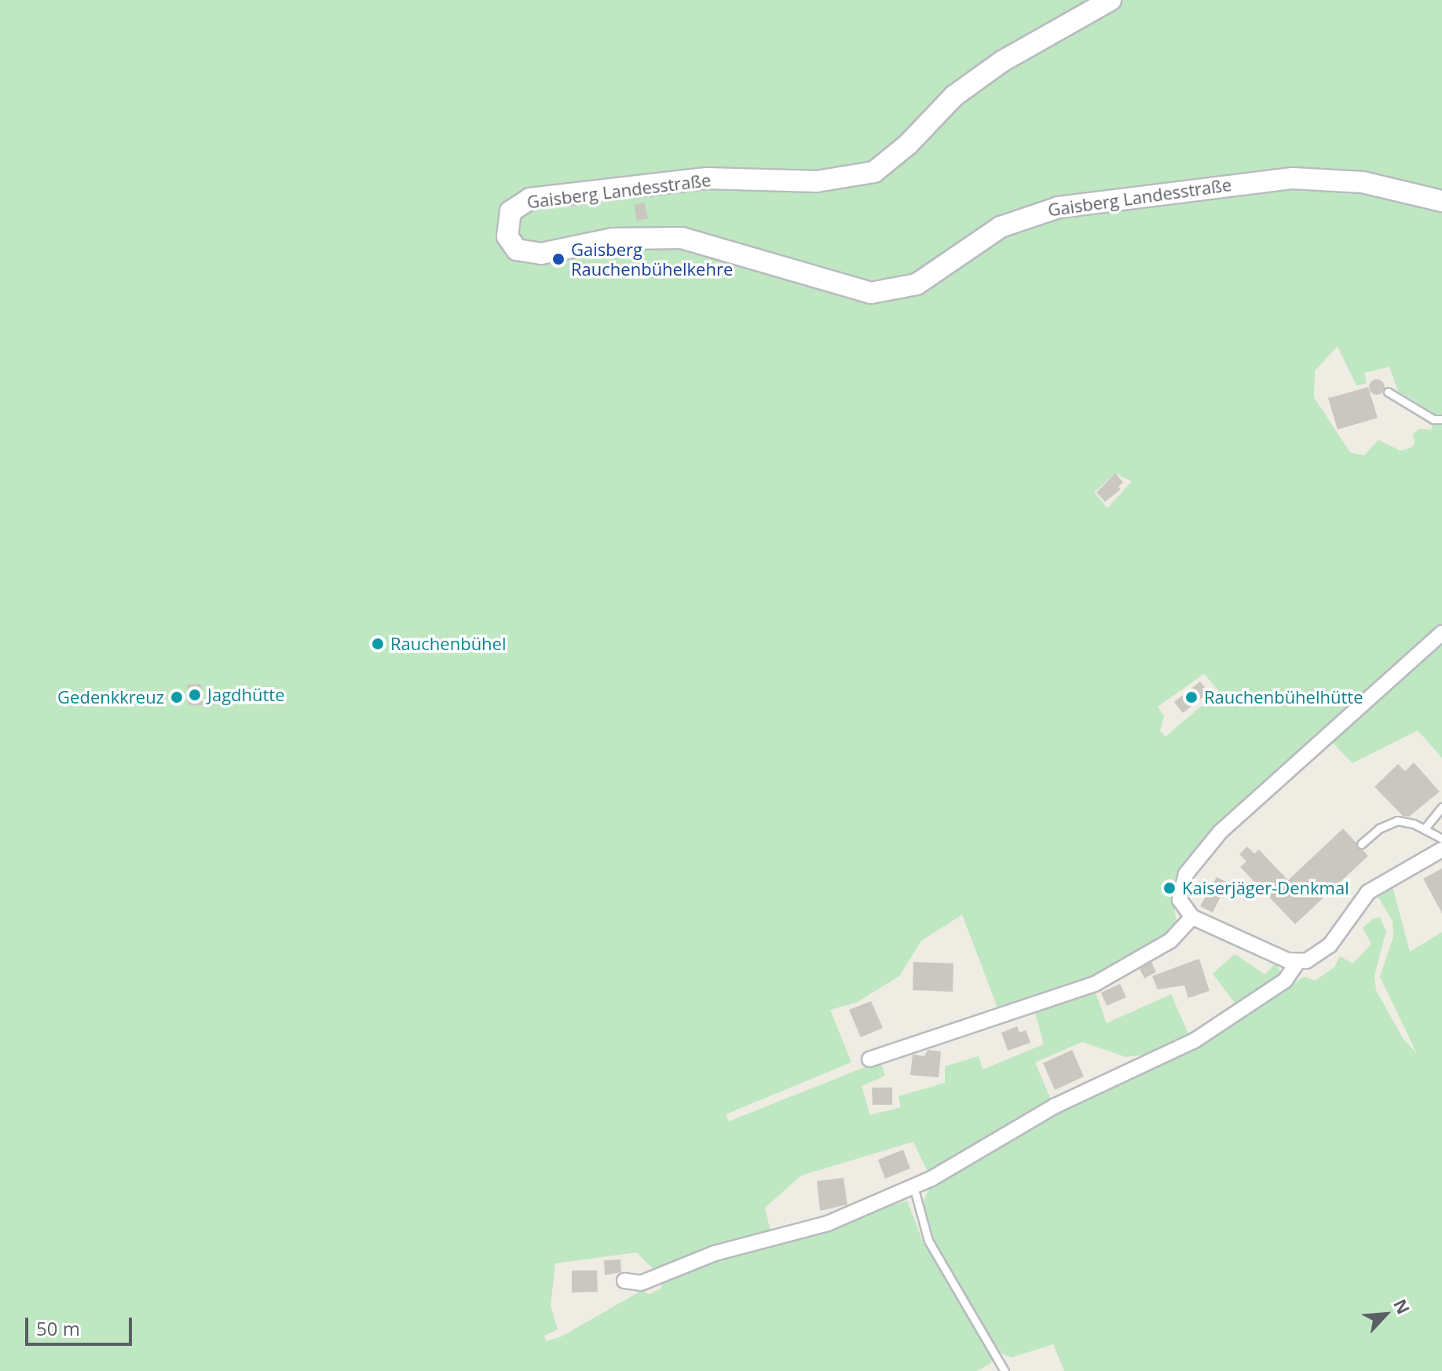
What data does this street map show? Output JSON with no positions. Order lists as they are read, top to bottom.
{
  "streets": {
    "main road": ["Gaisberg Landesstraße"]
  },
  "places": [
    "Gaisberg Rauchenbühelkehre",
    "Rauchenbühel",
    "Jagdhütte",
    "Gedenkkreuz",
    "Rauchenbühelhütte",
    "Kaiserjäger-Denkmal"
  ],
  "scale_bar": "50 m",
  "north": "top right"
}
